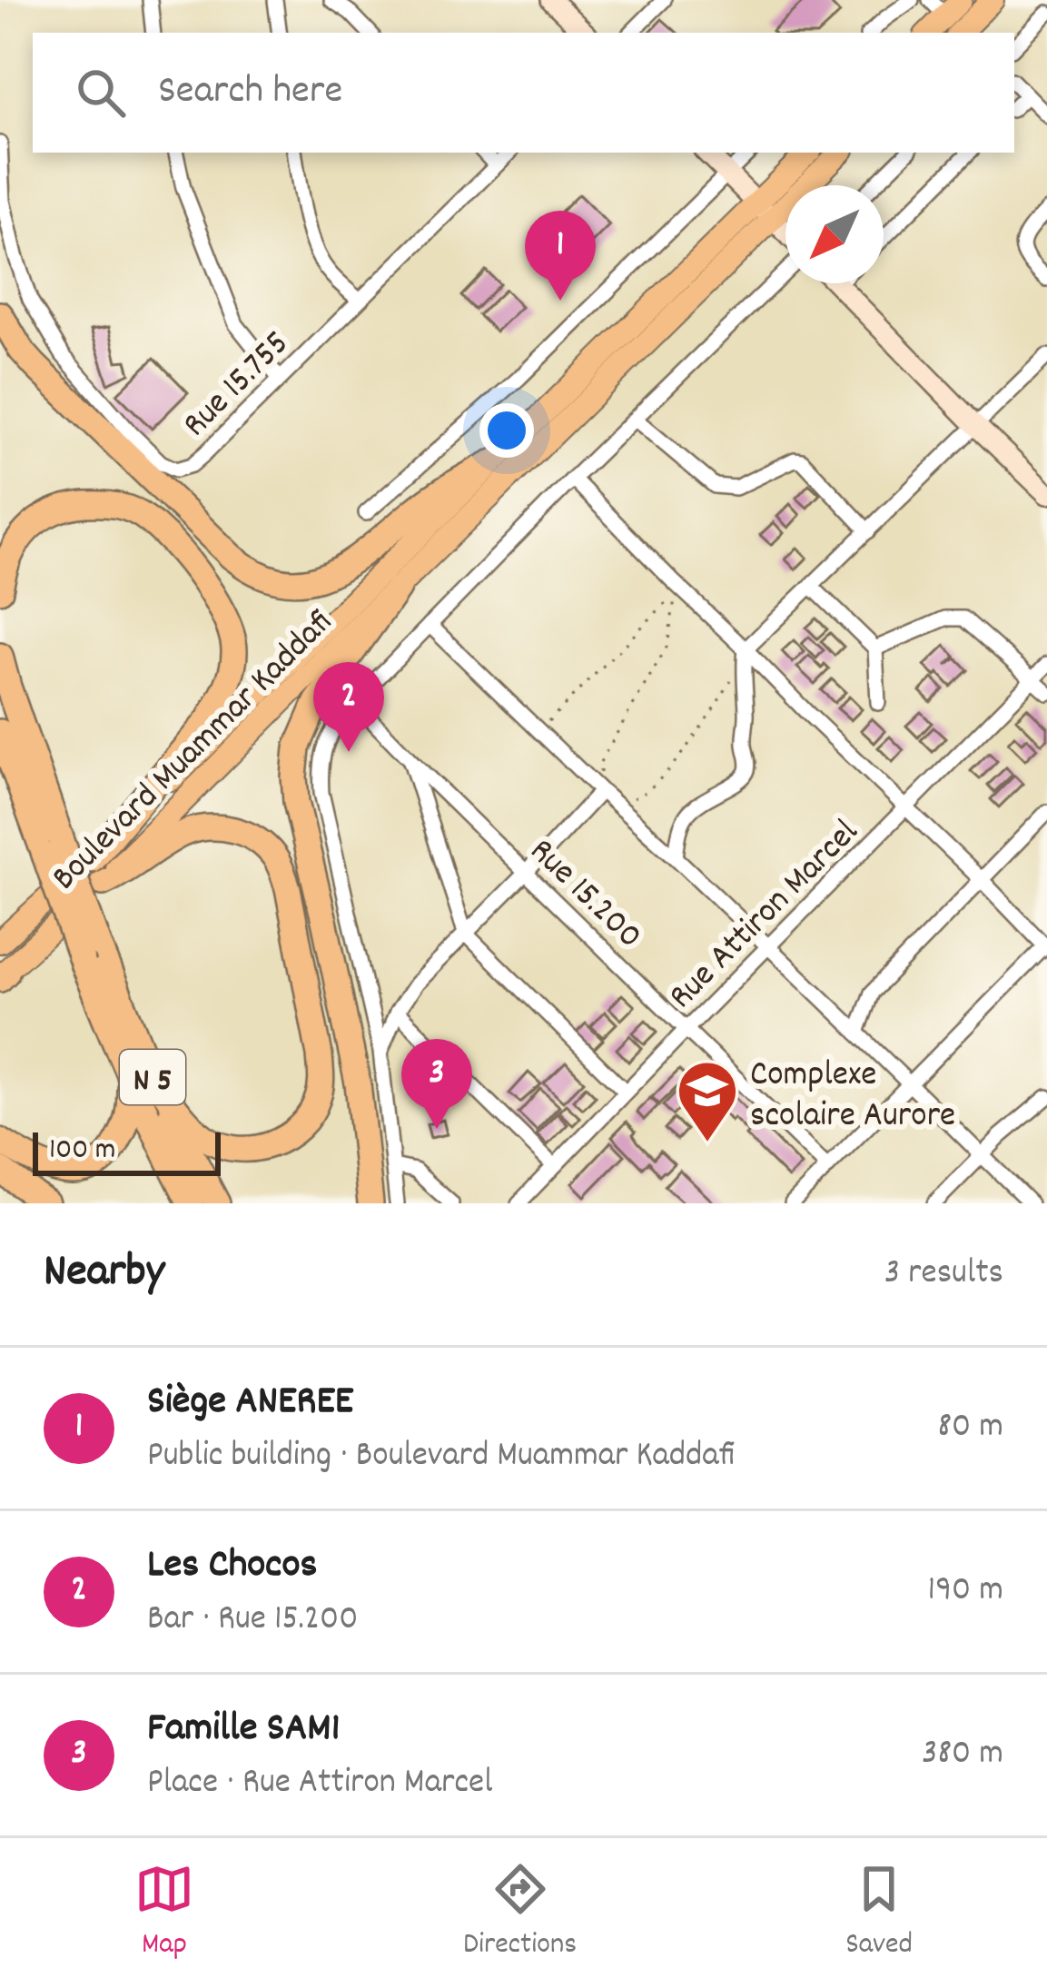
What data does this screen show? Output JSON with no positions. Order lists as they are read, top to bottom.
{
  "streets": {
    "highway": ["N 5"],
    "main road": ["Boulevard Muammar Kaddafi"],
    "street": ["Rue 15.755", "Rue 15.200", "Rue Attiron Marcel"]
  },
  "crossings": [
    ["Rue 15.200", "Rue Attiron Marcel"]
  ],
  "places": {
    "school or university": ["Complexe scolaire Aurore"]
  },
  "scale_bar": "100 m",
  "north": "bottom left",
  "page": {
    "search": "Search here",
    "pins": ["1", "2", "3"],
    "scale": "100 m",
    "heading": ["Nearby", "3 results"],
    "list": [
      {
        "mark": "1",
        "name": "Siège ANEREE",
        "note": "Public building · Boulevard Muammar Kaddafi",
        "value": "80 m"
      },
      {
        "mark": "2",
        "name": "Les Chocos",
        "note": "Bar · Rue 15.200",
        "value": "190 m"
      },
      {
        "mark": "3",
        "name": "Famille SAM1",
        "note": "Place · Rue Attiron Marcel",
        "value": "380 m"
      }
    ],
    "nav": ["Map", "Directions", "Saved"]
  }
}
